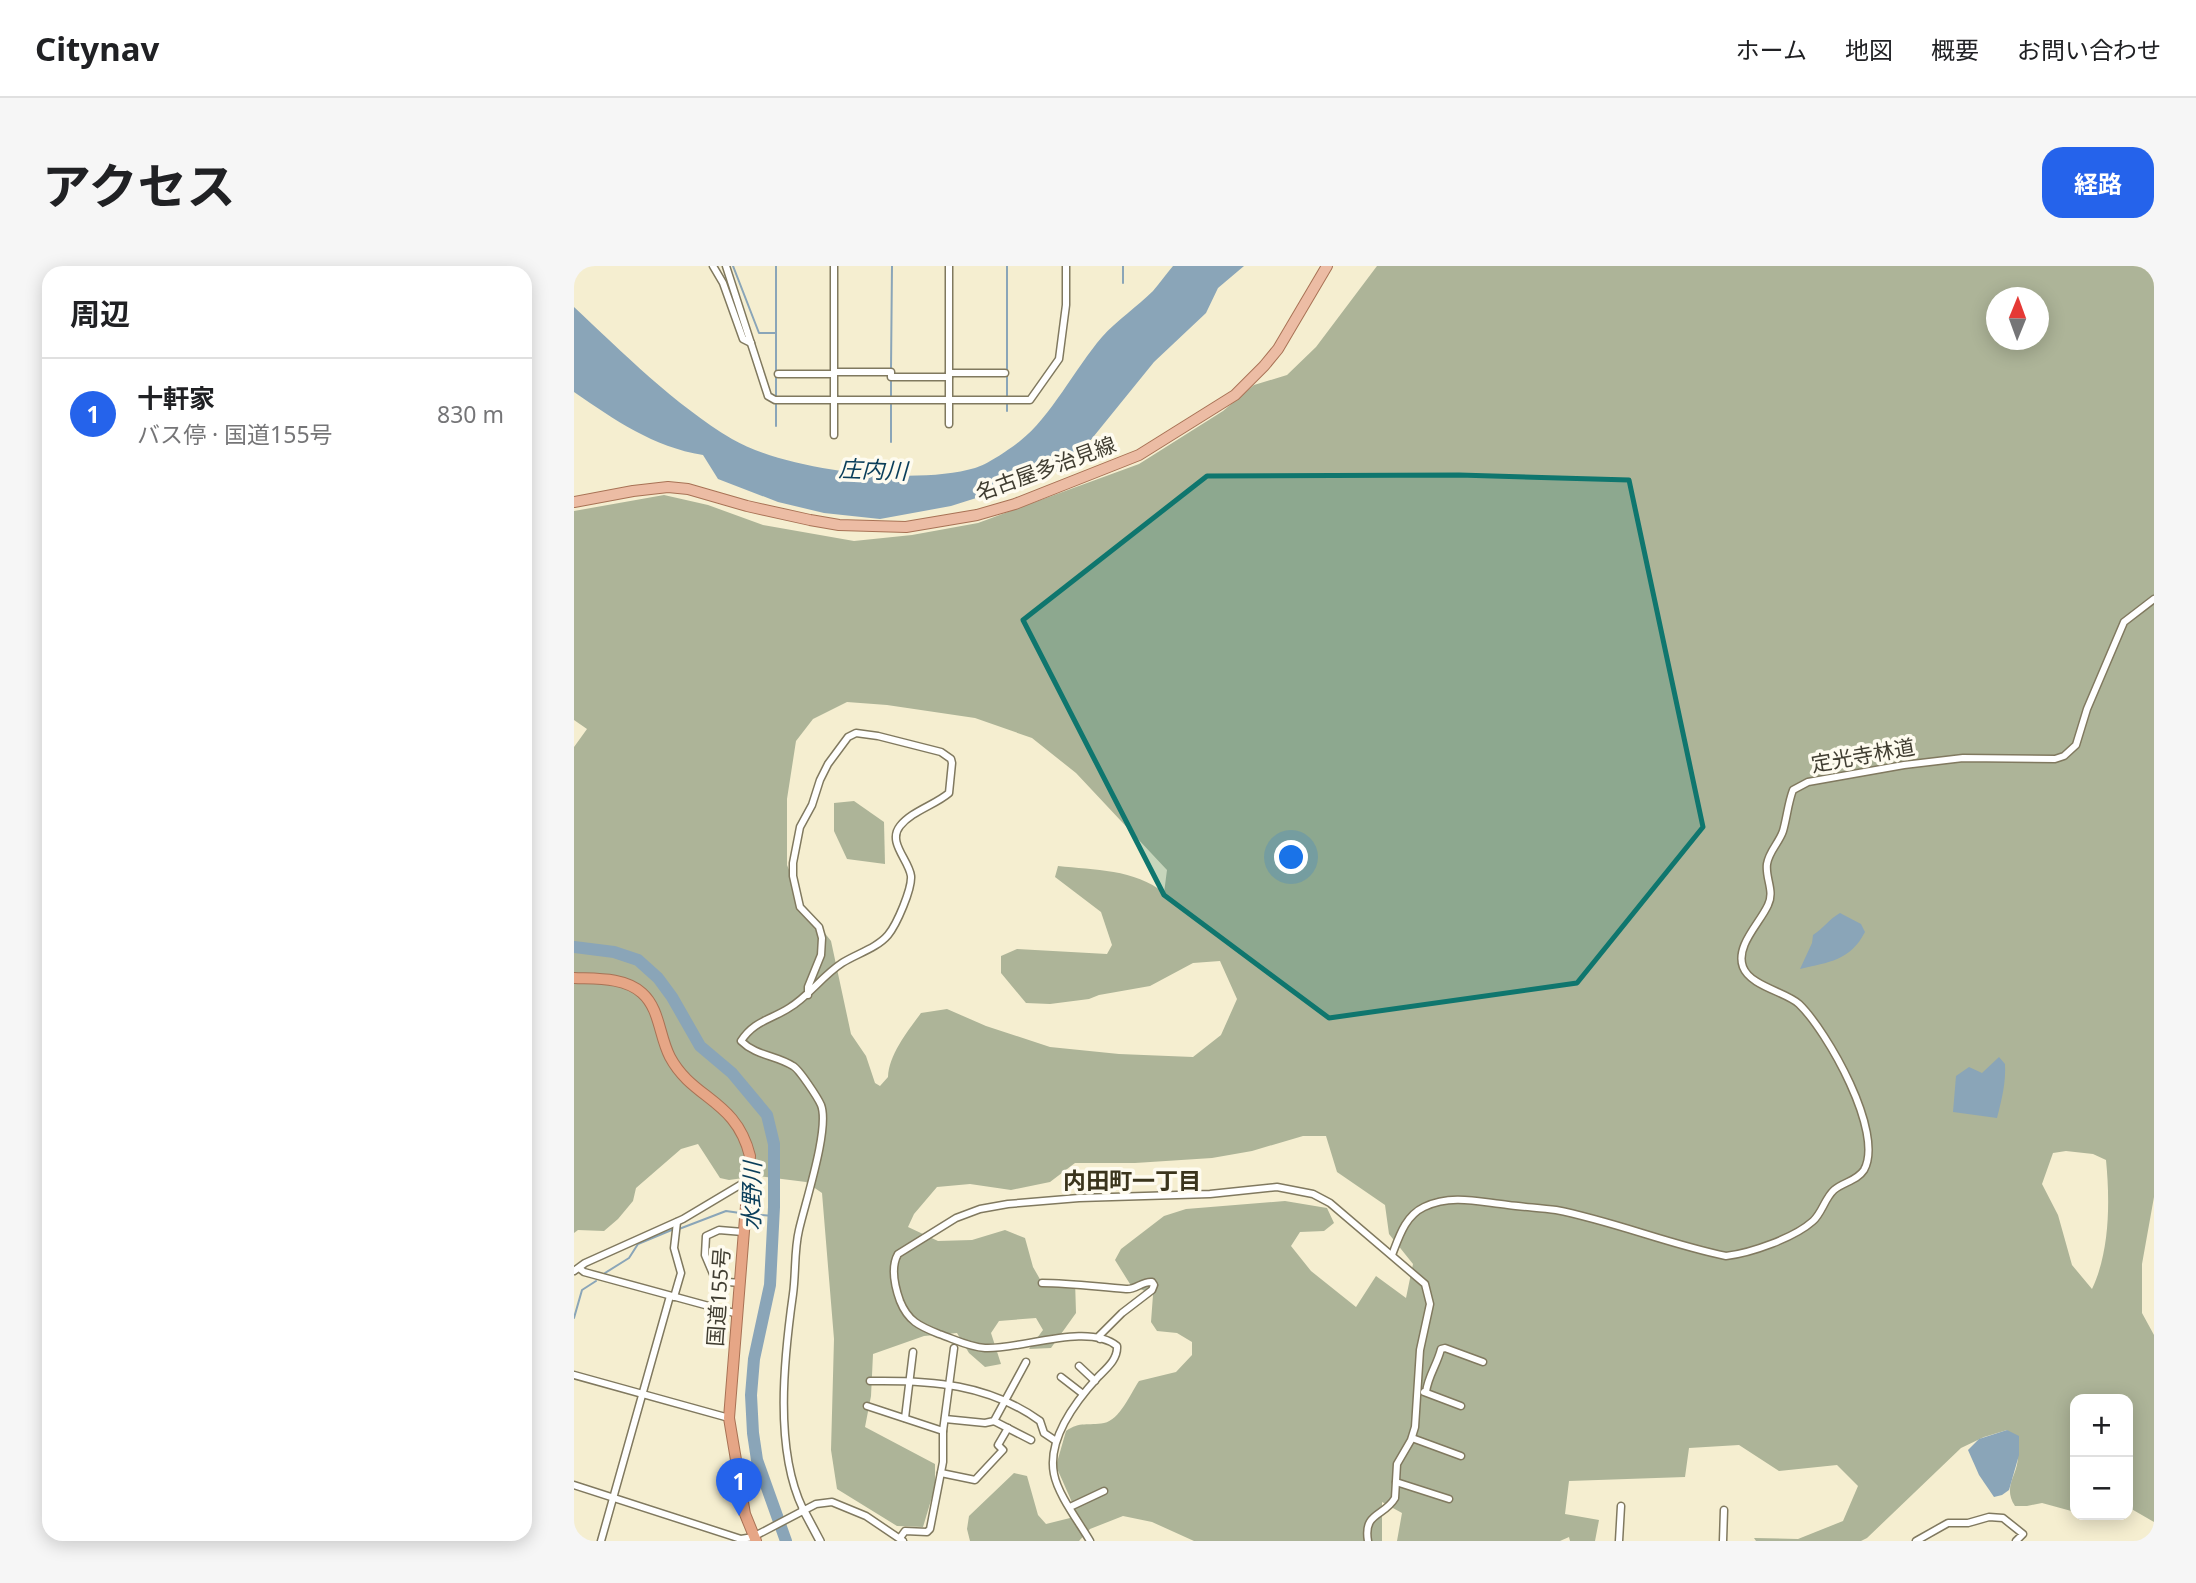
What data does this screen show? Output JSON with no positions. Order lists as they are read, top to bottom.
{
  "streets": {
    "highway": ["国道155号"],
    "main road": ["名古屋多治見線"],
    "street": ["定光寺林道"]
  },
  "districts": ["内田町一丁目"],
  "water": ["庄内川", "水野川"],
  "north": "top",
  "page": {
    "header": "Citynav",
    "nav": [
      "ホーム",
      "地図",
      "概要",
      "お問い合わせ"
    ],
    "title": "アクセス",
    "buttons": "経路",
    "heading": "周辺",
    "list": [
      {
        "mark": "1",
        "name": "十軒家",
        "note": "バス停 · 国道155号",
        "value": "830 m"
      }
    ],
    "map_buttons": ["+", "−"],
    "pins": "1"
  }
}
